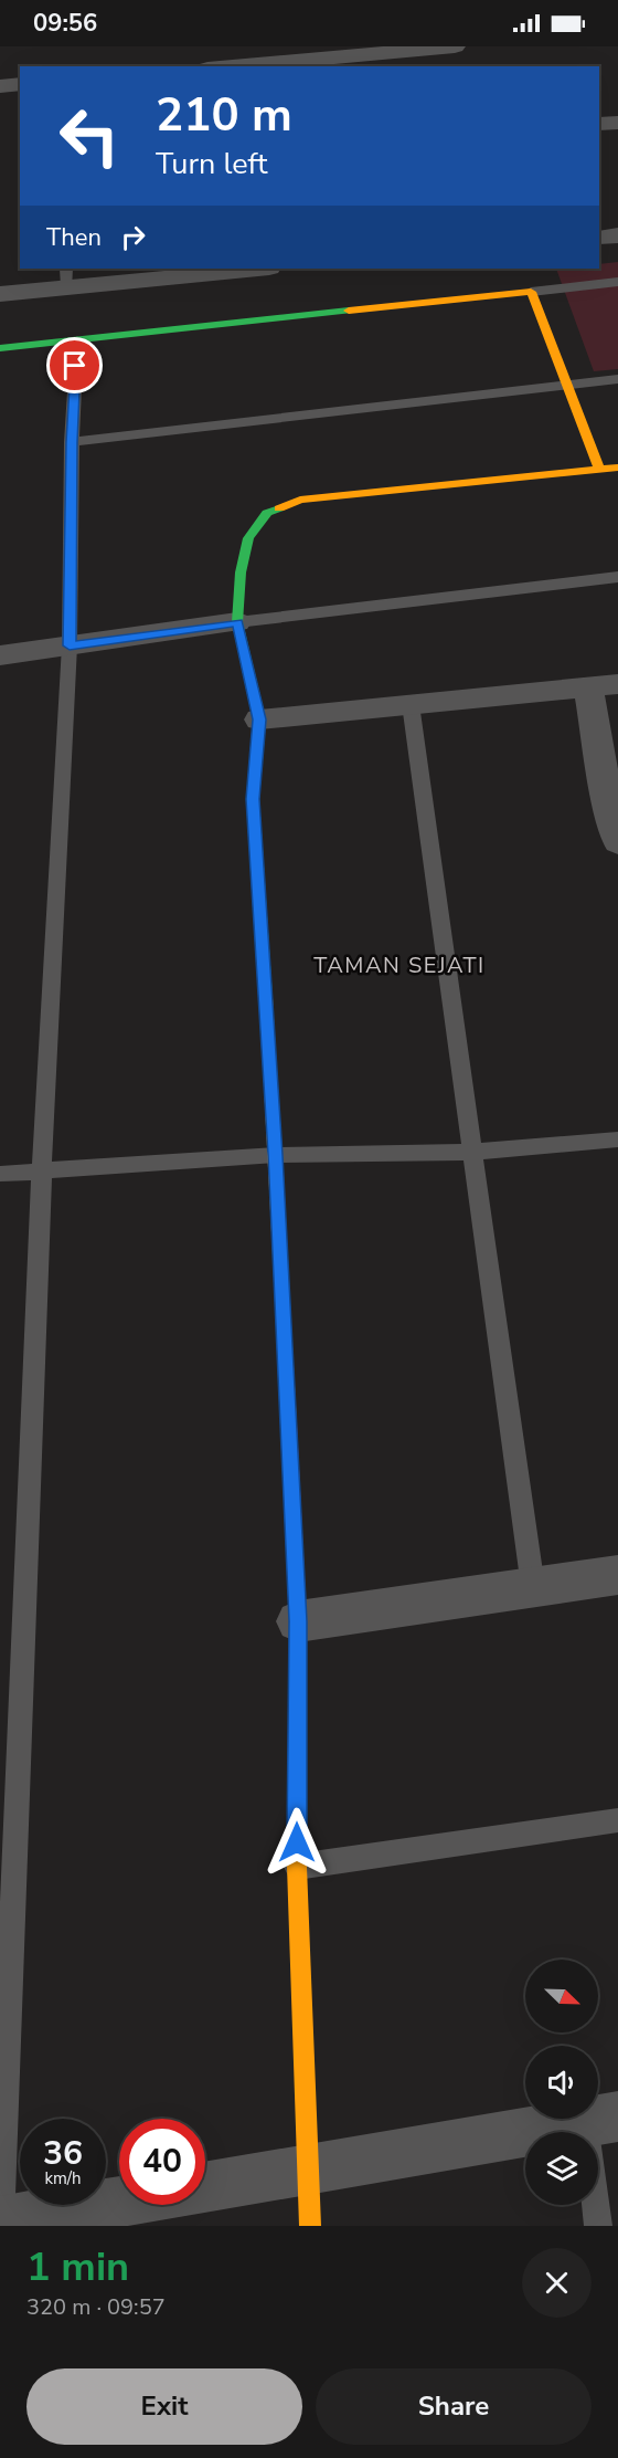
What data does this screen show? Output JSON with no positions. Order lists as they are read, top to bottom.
{
  "districts": ["TAMAN SEJATI"],
  "north": "bottom right",
  "page": {
    "status": "09:56",
    "turn": ["210 m", "Turn left"],
    "then": "Then",
    "speed": "36 km/h",
    "limit": "40",
    "heading": ["1 min", "320 m · 09:57"],
    "buttons": ["Exit", "Share"]
  }
}
